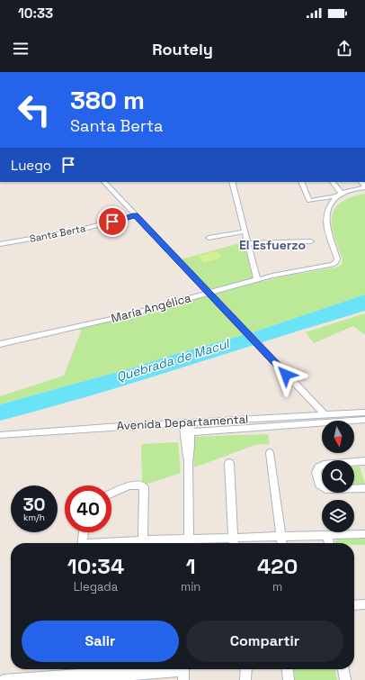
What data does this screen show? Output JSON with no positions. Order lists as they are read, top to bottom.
{
  "streets": {
    "street": ["Santa Berta", "María Angélica", "Avenida Departamental"]
  },
  "districts": ["El Esfuerzo"],
  "water": ["Quebrada de Macul"],
  "north": "bottom",
  "page": {
    "status": "10:33",
    "header": "Routely",
    "turn": ["380 m", "Santa Berta"],
    "then": "Luego",
    "speed": "30 km/h",
    "limit": "40",
    "eta": [
      "10:34",
      "Llegada",
      "1",
      "min",
      "420",
      "m"
    ],
    "buttons": ["Salir", "Compartir"]
  }
}
